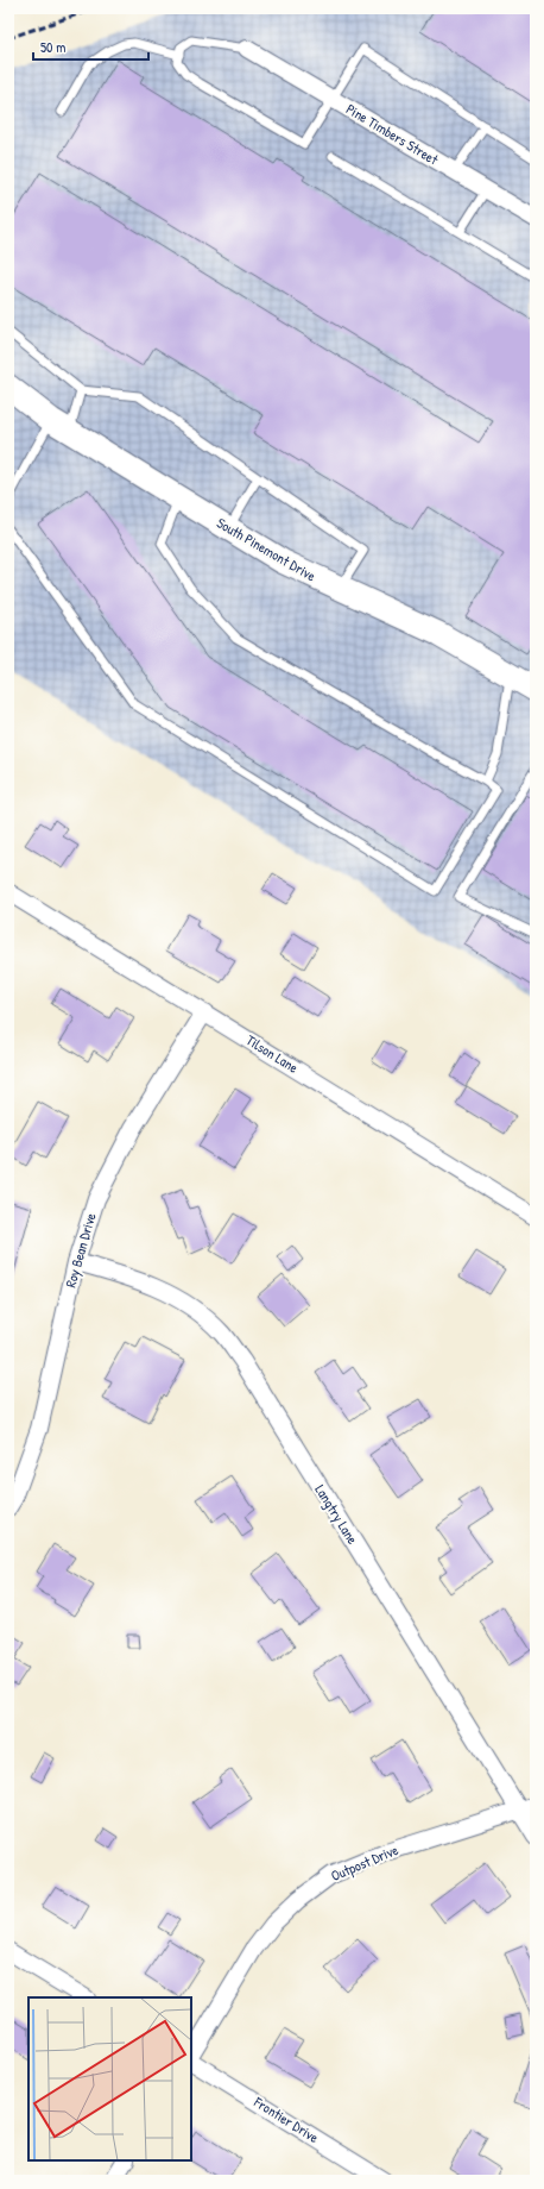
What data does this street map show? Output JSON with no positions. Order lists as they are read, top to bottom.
{
  "streets": {
    "street": [
      "Pine Timbers Street",
      "South Pinemont Drive",
      "Tilson Lane",
      "Roy Bean Drive",
      "Langtry Lane",
      "Outpost Drive",
      "Frontier Drive"
    ]
  },
  "crossings": [
    ["Tilson Lane", "Roy Bean Drive"],
    ["Roy Bean Drive", "Langtry Lane"],
    ["Langtry Lane", "Outpost Drive"]
  ],
  "scale_bar": "50 m"
}
